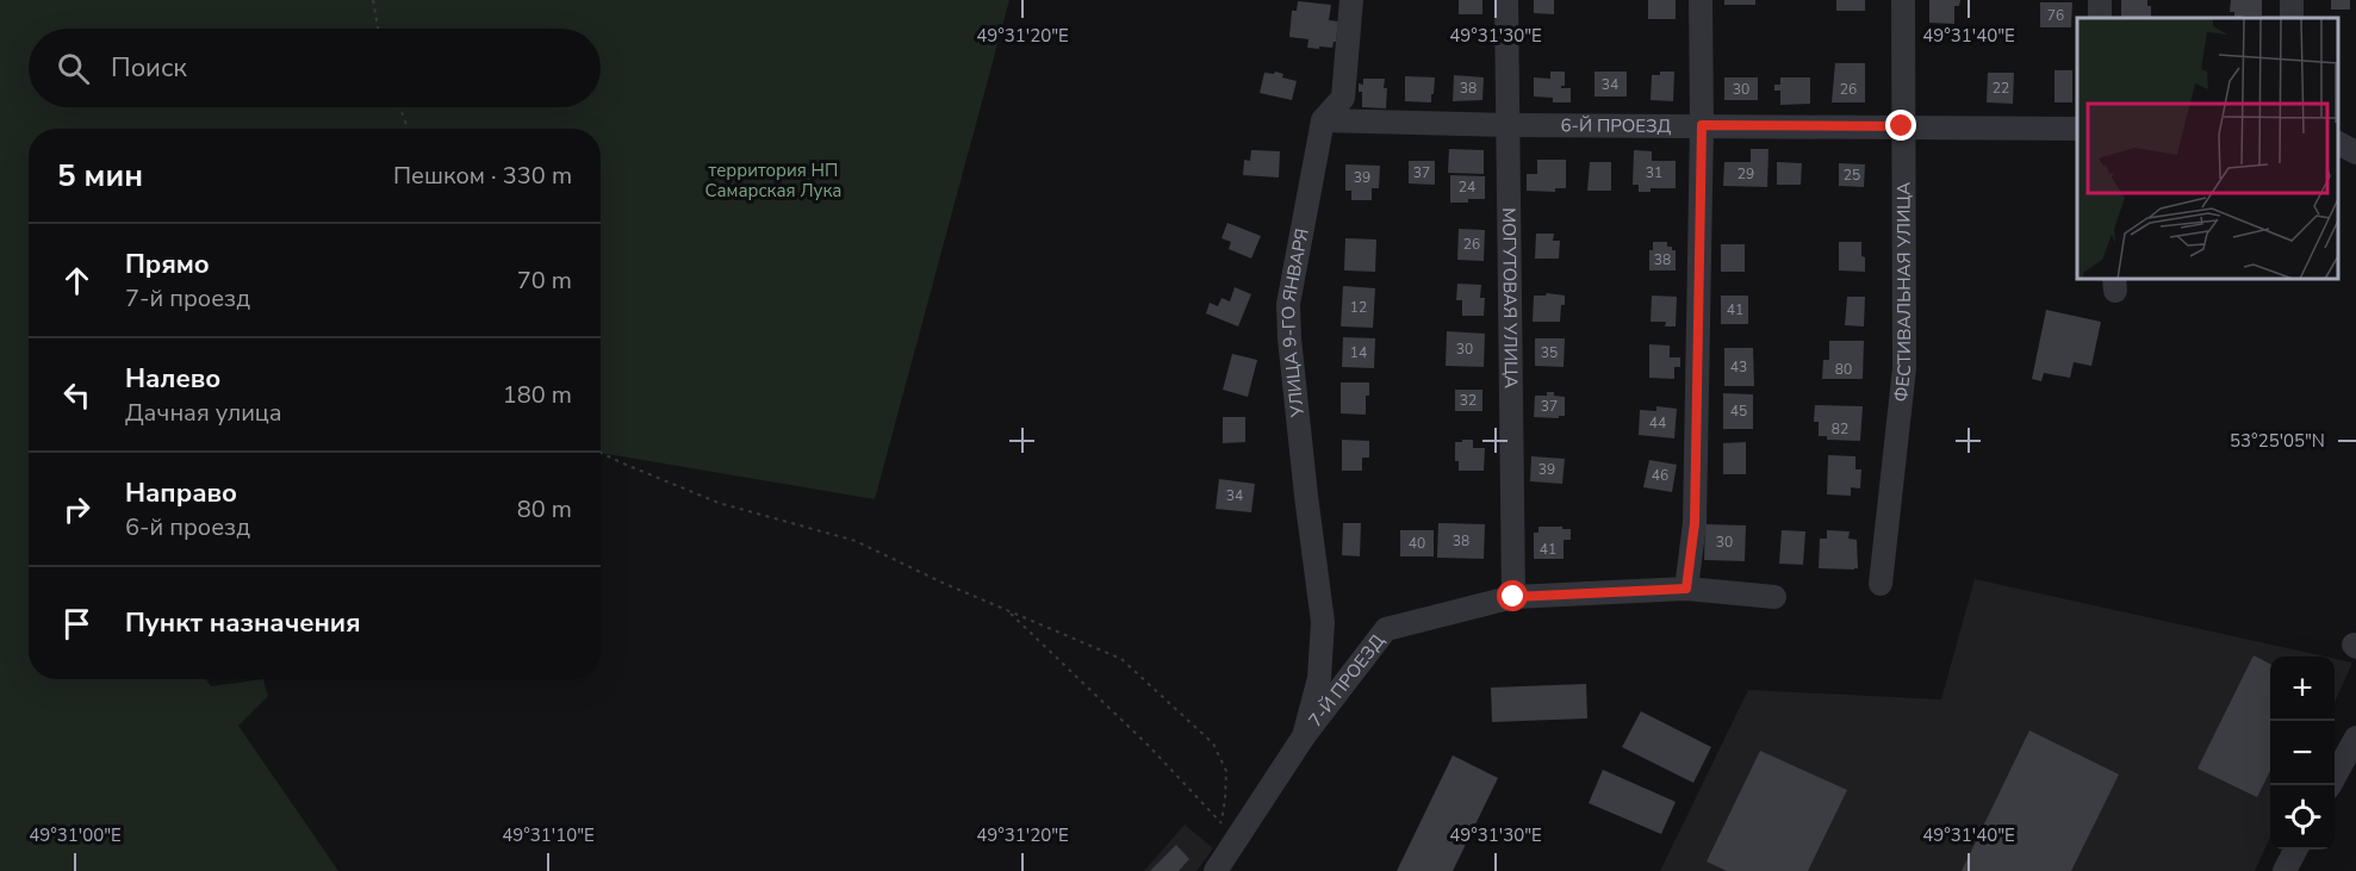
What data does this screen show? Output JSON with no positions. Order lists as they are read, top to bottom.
{
  "streets": {
    "street": [
      "6-Й ПРОЕЗД",
      "ФЕСТИВАЛЬНАЯ УЛИЦА",
      "МОГУТОВАЯ УЛИЦА",
      "УЛИЦА 9-ГО ЯНВАРЯ",
      "7-Й ПРОЕЗД"
    ]
  },
  "crossings": [
    ["6-Й ПРОЕЗД", "ФЕСТИВАЛЬНАЯ УЛИЦА"],
    ["6-Й ПРОЕЗД", "МОГУТОВАЯ УЛИЦА"],
    ["6-Й ПРОЕЗД", "УЛИЦА 9-ГО ЯНВАРЯ"],
    ["МОГУТОВАЯ УЛИЦА", "7-Й ПРОЕЗД"],
    ["УЛИЦА 9-ГО ЯНВАРЯ", "7-Й ПРОЕЗД"]
  ],
  "parks": ["территория НП Самарская Лука"],
  "house_numbers": [
    "76",
    "34",
    "38",
    "22",
    "30",
    "26",
    "37",
    "31",
    "29",
    "25",
    "39",
    "24",
    "26",
    "38",
    "12",
    "41",
    "30",
    "14",
    "35",
    "43",
    "80",
    "32",
    "37",
    "45",
    "44",
    "82",
    "39",
    "46",
    "34",
    "38",
    "30",
    "40",
    "41"
  ],
  "page": {
    "search": "Поиск",
    "heading": ["5 мин", "Пешком · 330 m"],
    "list": [
      ["Прямо", "7-й проезд", "70 m"],
      ["Налево", "Дачная улица", "180 m"],
      ["Направо", "6-й проезд", "80 m"],
      "Пункт назначения"
    ],
    "map_buttons": ["+", "−"]
  },
  "coordinates": [
    "49°31'20\"E",
    "49°31'30\"E",
    "49°31'40\"E",
    "53°25'05\"N",
    "49°31'00\"E",
    "49°31'10\"E"
  ]
}
